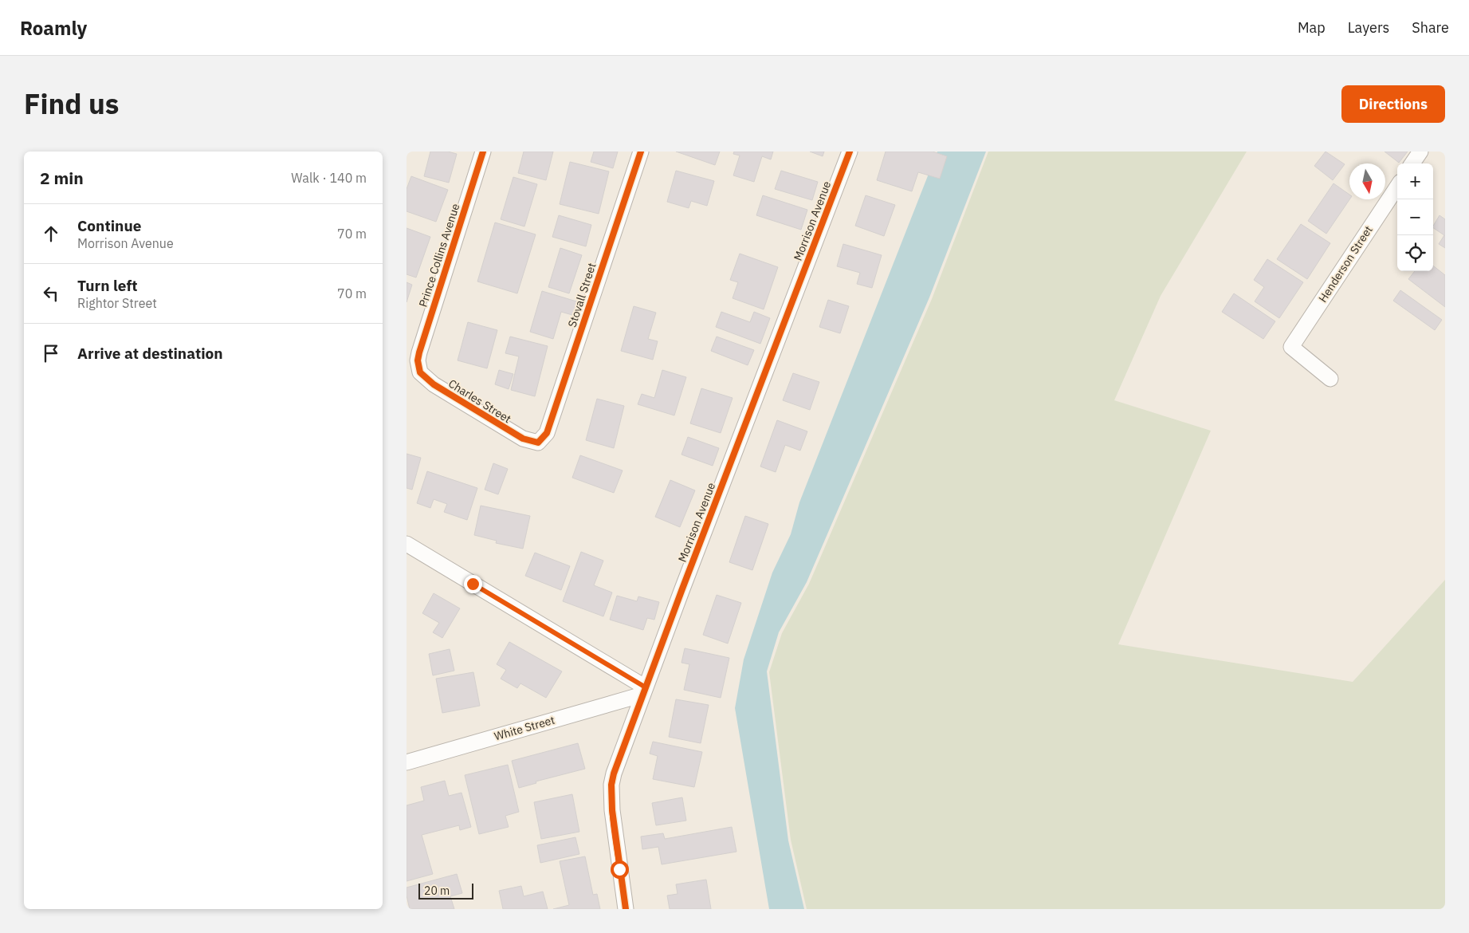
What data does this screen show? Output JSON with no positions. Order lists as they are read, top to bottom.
{
  "streets": {
    "street": [
      "Morrison Avenue",
      "Prince Collins Avenue",
      "Henderson Street",
      "Stovall Street",
      "Charles Street",
      "White Street"
    ]
  },
  "crossings": [
    ["Morrison Avenue", "White Street"],
    ["Prince Collins Avenue", "Charles Street"],
    ["Stovall Street", "Charles Street"]
  ],
  "scale_bar": "20 m",
  "north": "bottom",
  "page": {
    "header": "Roamly",
    "nav": ["Map", "Layers", "Share"],
    "title": "Find us",
    "buttons": "Directions",
    "heading": ["2 min", "Walk · 140 m"],
    "map_buttons": ["+", "−"],
    "list": [
      ["Continue", "Morrison Avenue", "70 m"],
      ["Turn left", "Rightor Street", "70 m"],
      "Arrive at destination"
    ],
    "scale": "20 m"
  }
}
